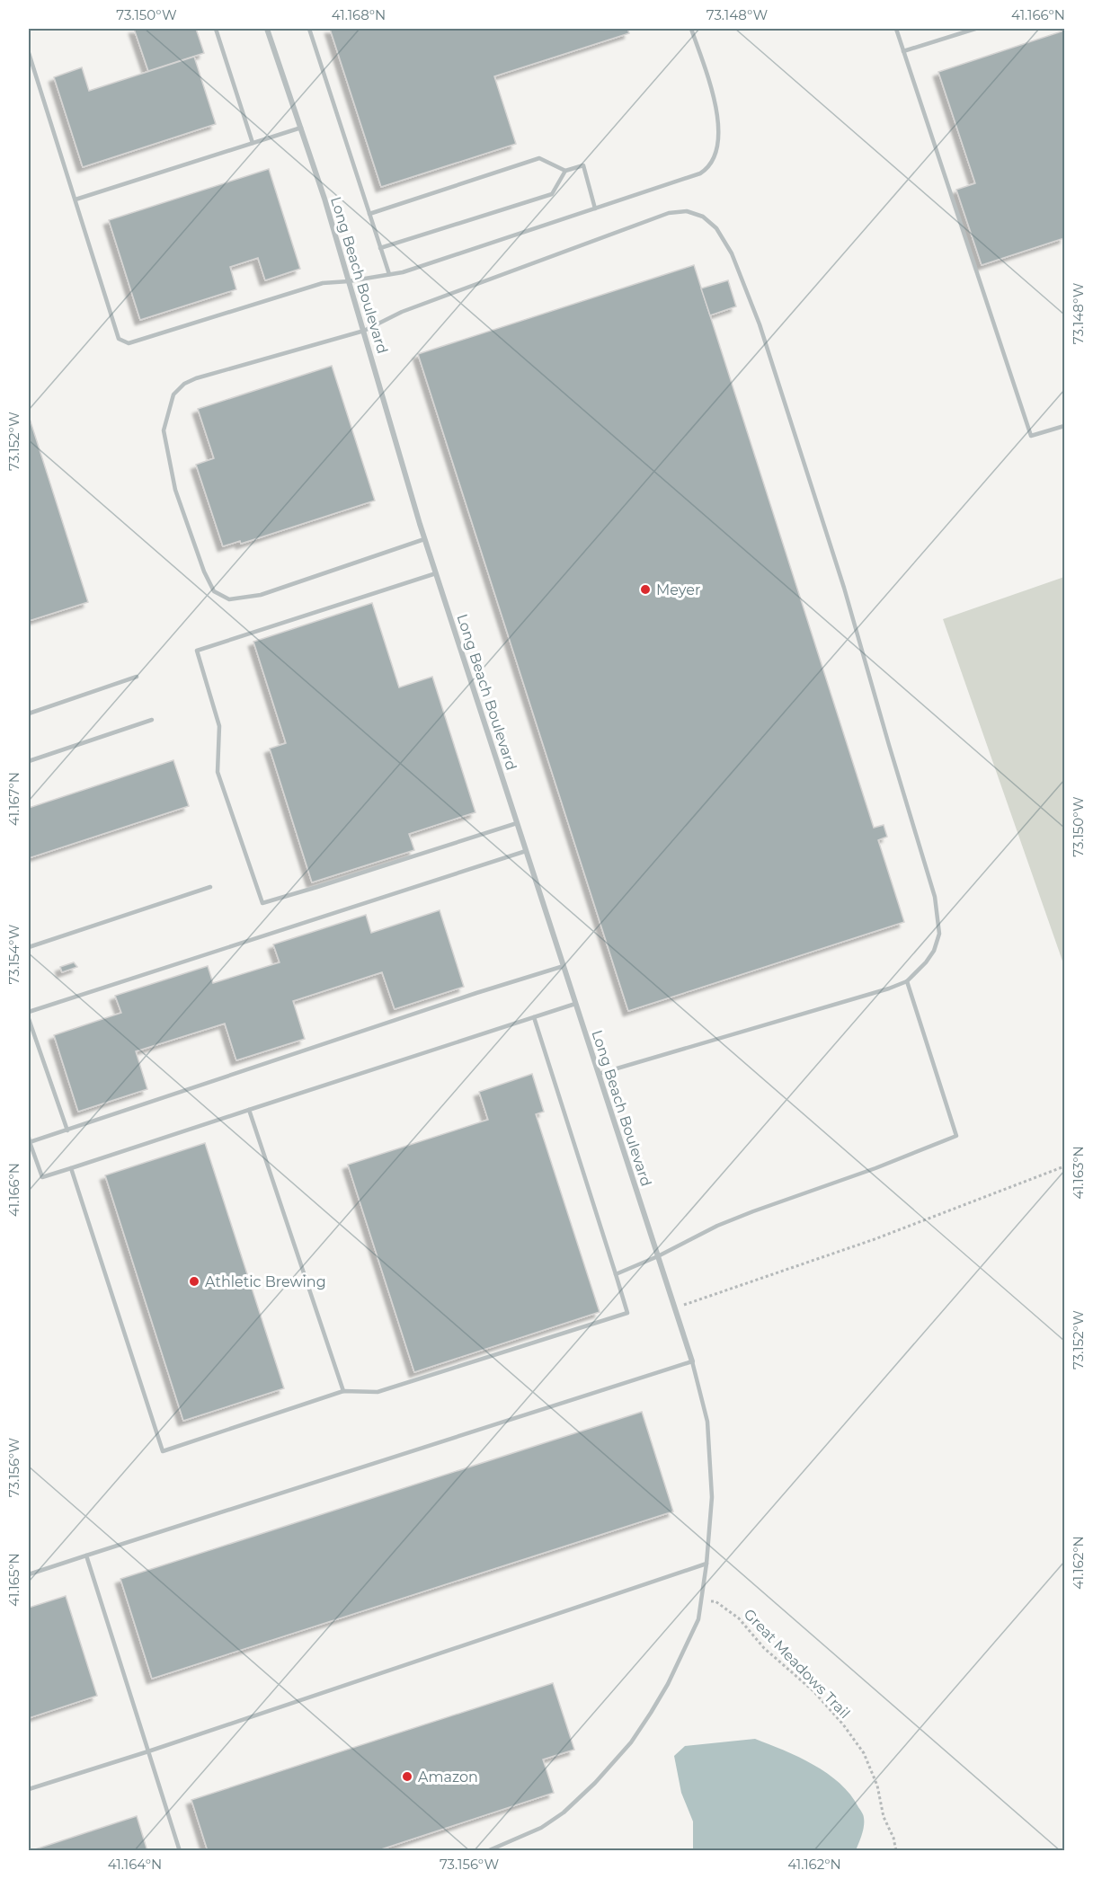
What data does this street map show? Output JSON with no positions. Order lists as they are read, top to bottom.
{
  "streets": {
    "street": ["Long Beach Boulevard"],
    "path": ["Great Meadows Trail"]
  },
  "places": ["Meyer", "Athletic Brewing", "Amazon"],
  "coordinates": [
    "73.150°W",
    "41.168°N",
    "73.148°W",
    "41.166°N",
    "73.152°W",
    "41.167°N",
    "73.154°W",
    "41.163°N",
    "73.156°W",
    "41.162°N",
    "41.165°N",
    "41.164°N"
  ]
}
